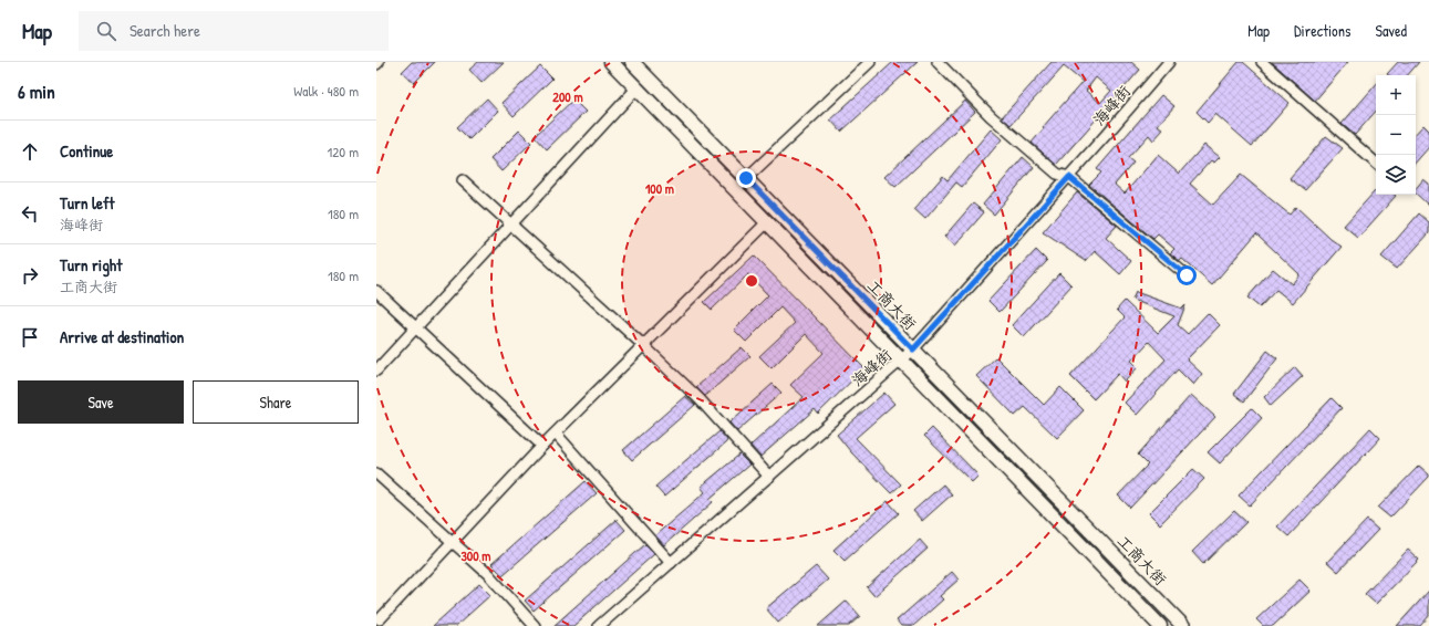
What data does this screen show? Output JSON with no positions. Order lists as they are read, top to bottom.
{
  "streets": {
    "main road": ["工商大街"],
    "street": ["海峰街"]
  },
  "crossings": [
    ["海峰街", "工商大街"]
  ],
  "page": {
    "header": "Map",
    "search": "Search here",
    "nav": ["Map", "Directions", "Saved"],
    "heading": ["6 min", "Walk · 480 m"],
    "map_buttons": ["+", "−"],
    "list": [
      ["Continue", "120 m"],
      ["Turn left", "海峰街", "180 m"],
      ["Turn right", "工商大街", "180 m"],
      "Arrive at destination"
    ],
    "buttons": ["Save", "Share"]
  },
  "rings": ["200 m", "100 m", "300 m"]
}
